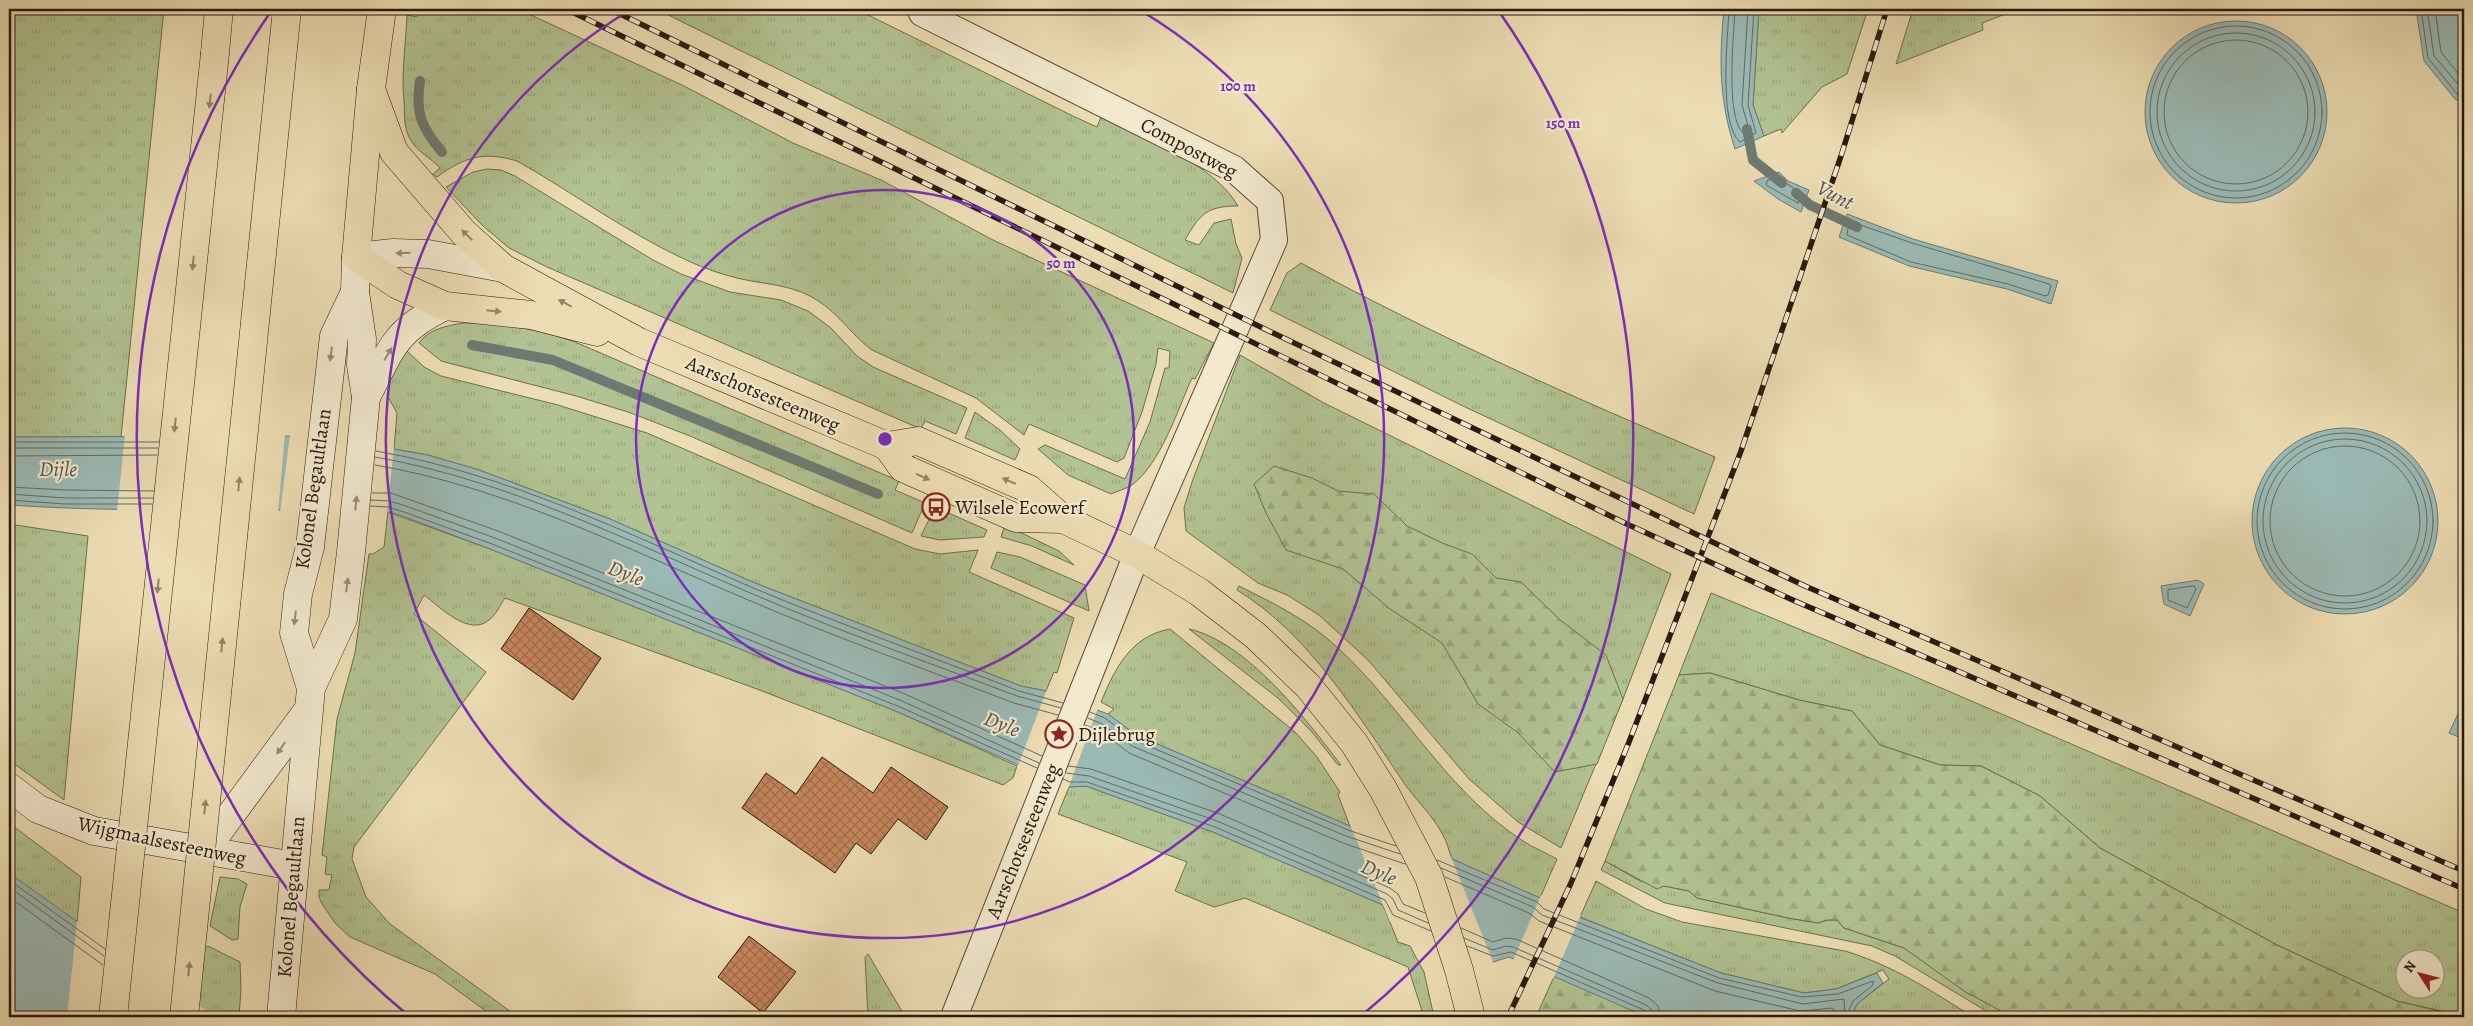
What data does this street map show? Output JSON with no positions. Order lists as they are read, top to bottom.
{
  "streets": {
    "main road": ["Aarschotsesteenweg"],
    "street": ["Compostweg", "Kolonel Begaultlaan", "Wijgmaalsesteenweg"]
  },
  "crossings": [
    ["Compostweg", "Aarschotsesteenweg"],
    ["Aarschotsesteenweg", "Kolonel Begaultlaan"],
    ["Kolonel Begaultlaan", "Wijgmaalsesteenweg"]
  ],
  "water": ["Vunt", "Dijle", "Dyle"],
  "places": {
    "bus stop": ["Wilsele Ecowerf"],
    "place": ["Dijlebrug"]
  },
  "north": "top left",
  "rings": ["100 m", "150 m", "50 m"]
}
